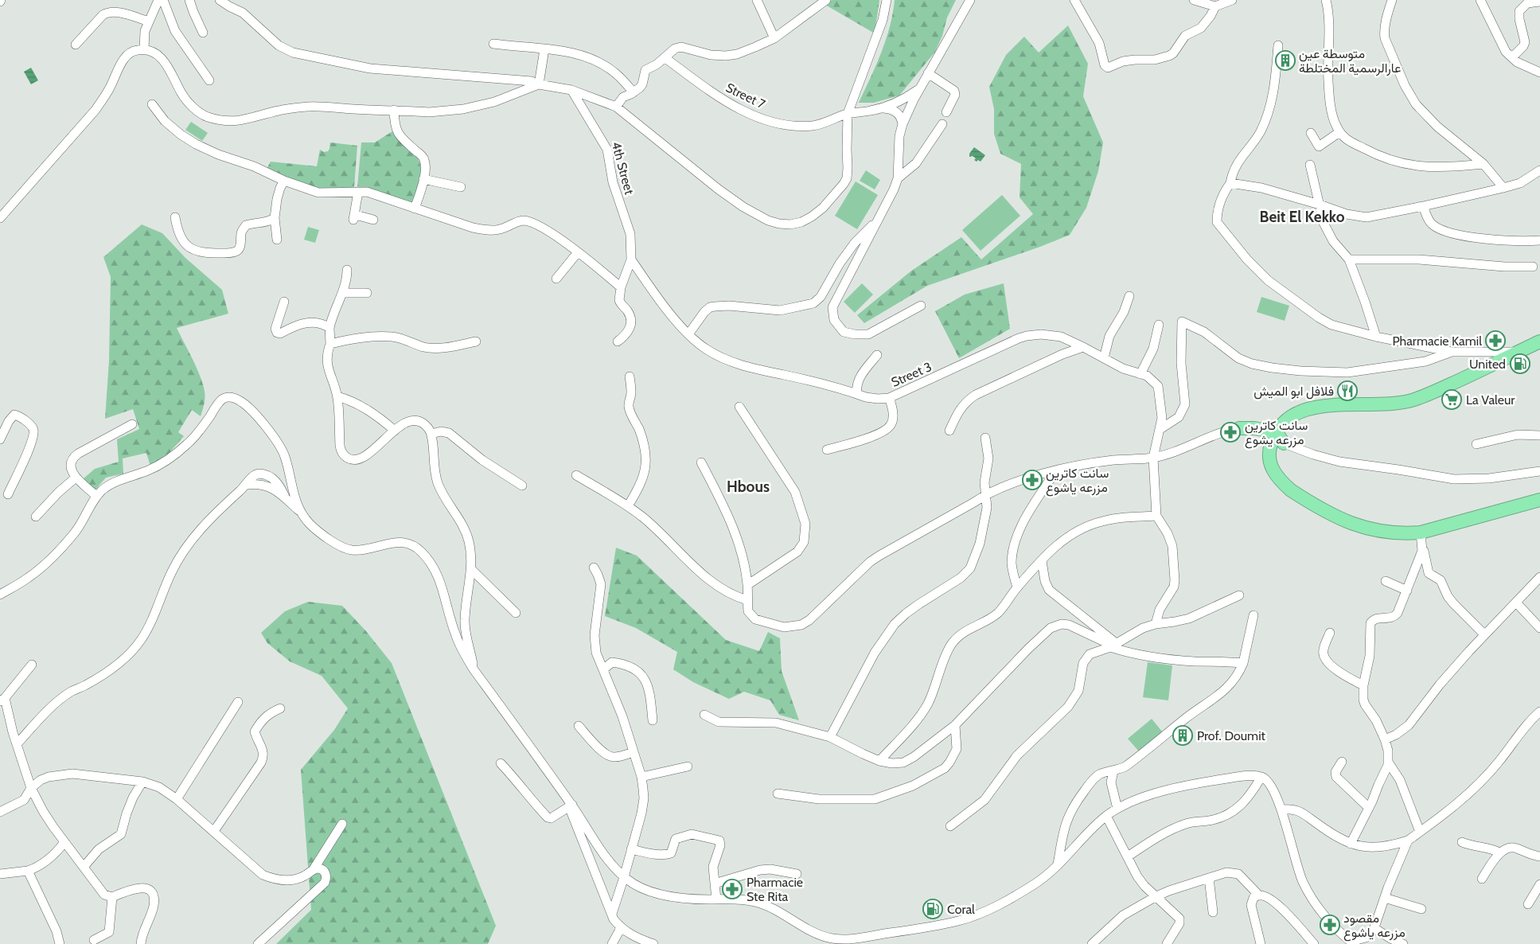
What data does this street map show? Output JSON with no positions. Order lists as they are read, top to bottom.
{
  "streets": {
    "street": ["Street 7", "4th Street", "Street 3"]
  },
  "crossings": [
    ["4th Street", "Street 3"]
  ],
  "districts": ["Beit El Kekko", "Hbous"],
  "places": {
    "building": ["متوسطة عين عارالرسمية المختلطة", "Prof. Doumit"],
    "pharmacy": [
      "Pharmacie Kamil",
      "سانت كاترين مزرعه يشوع",
      "سانت كاترين مزرعه ياشوع",
      "Pharmacie Ste Rita",
      "مقصود مزرعه ياشوع"
    ],
    "fuel station": ["United", "Coral"],
    "restaurant": ["فلافل ابو الميش"],
    "supermarket": ["La Valeur"]
  }
}
